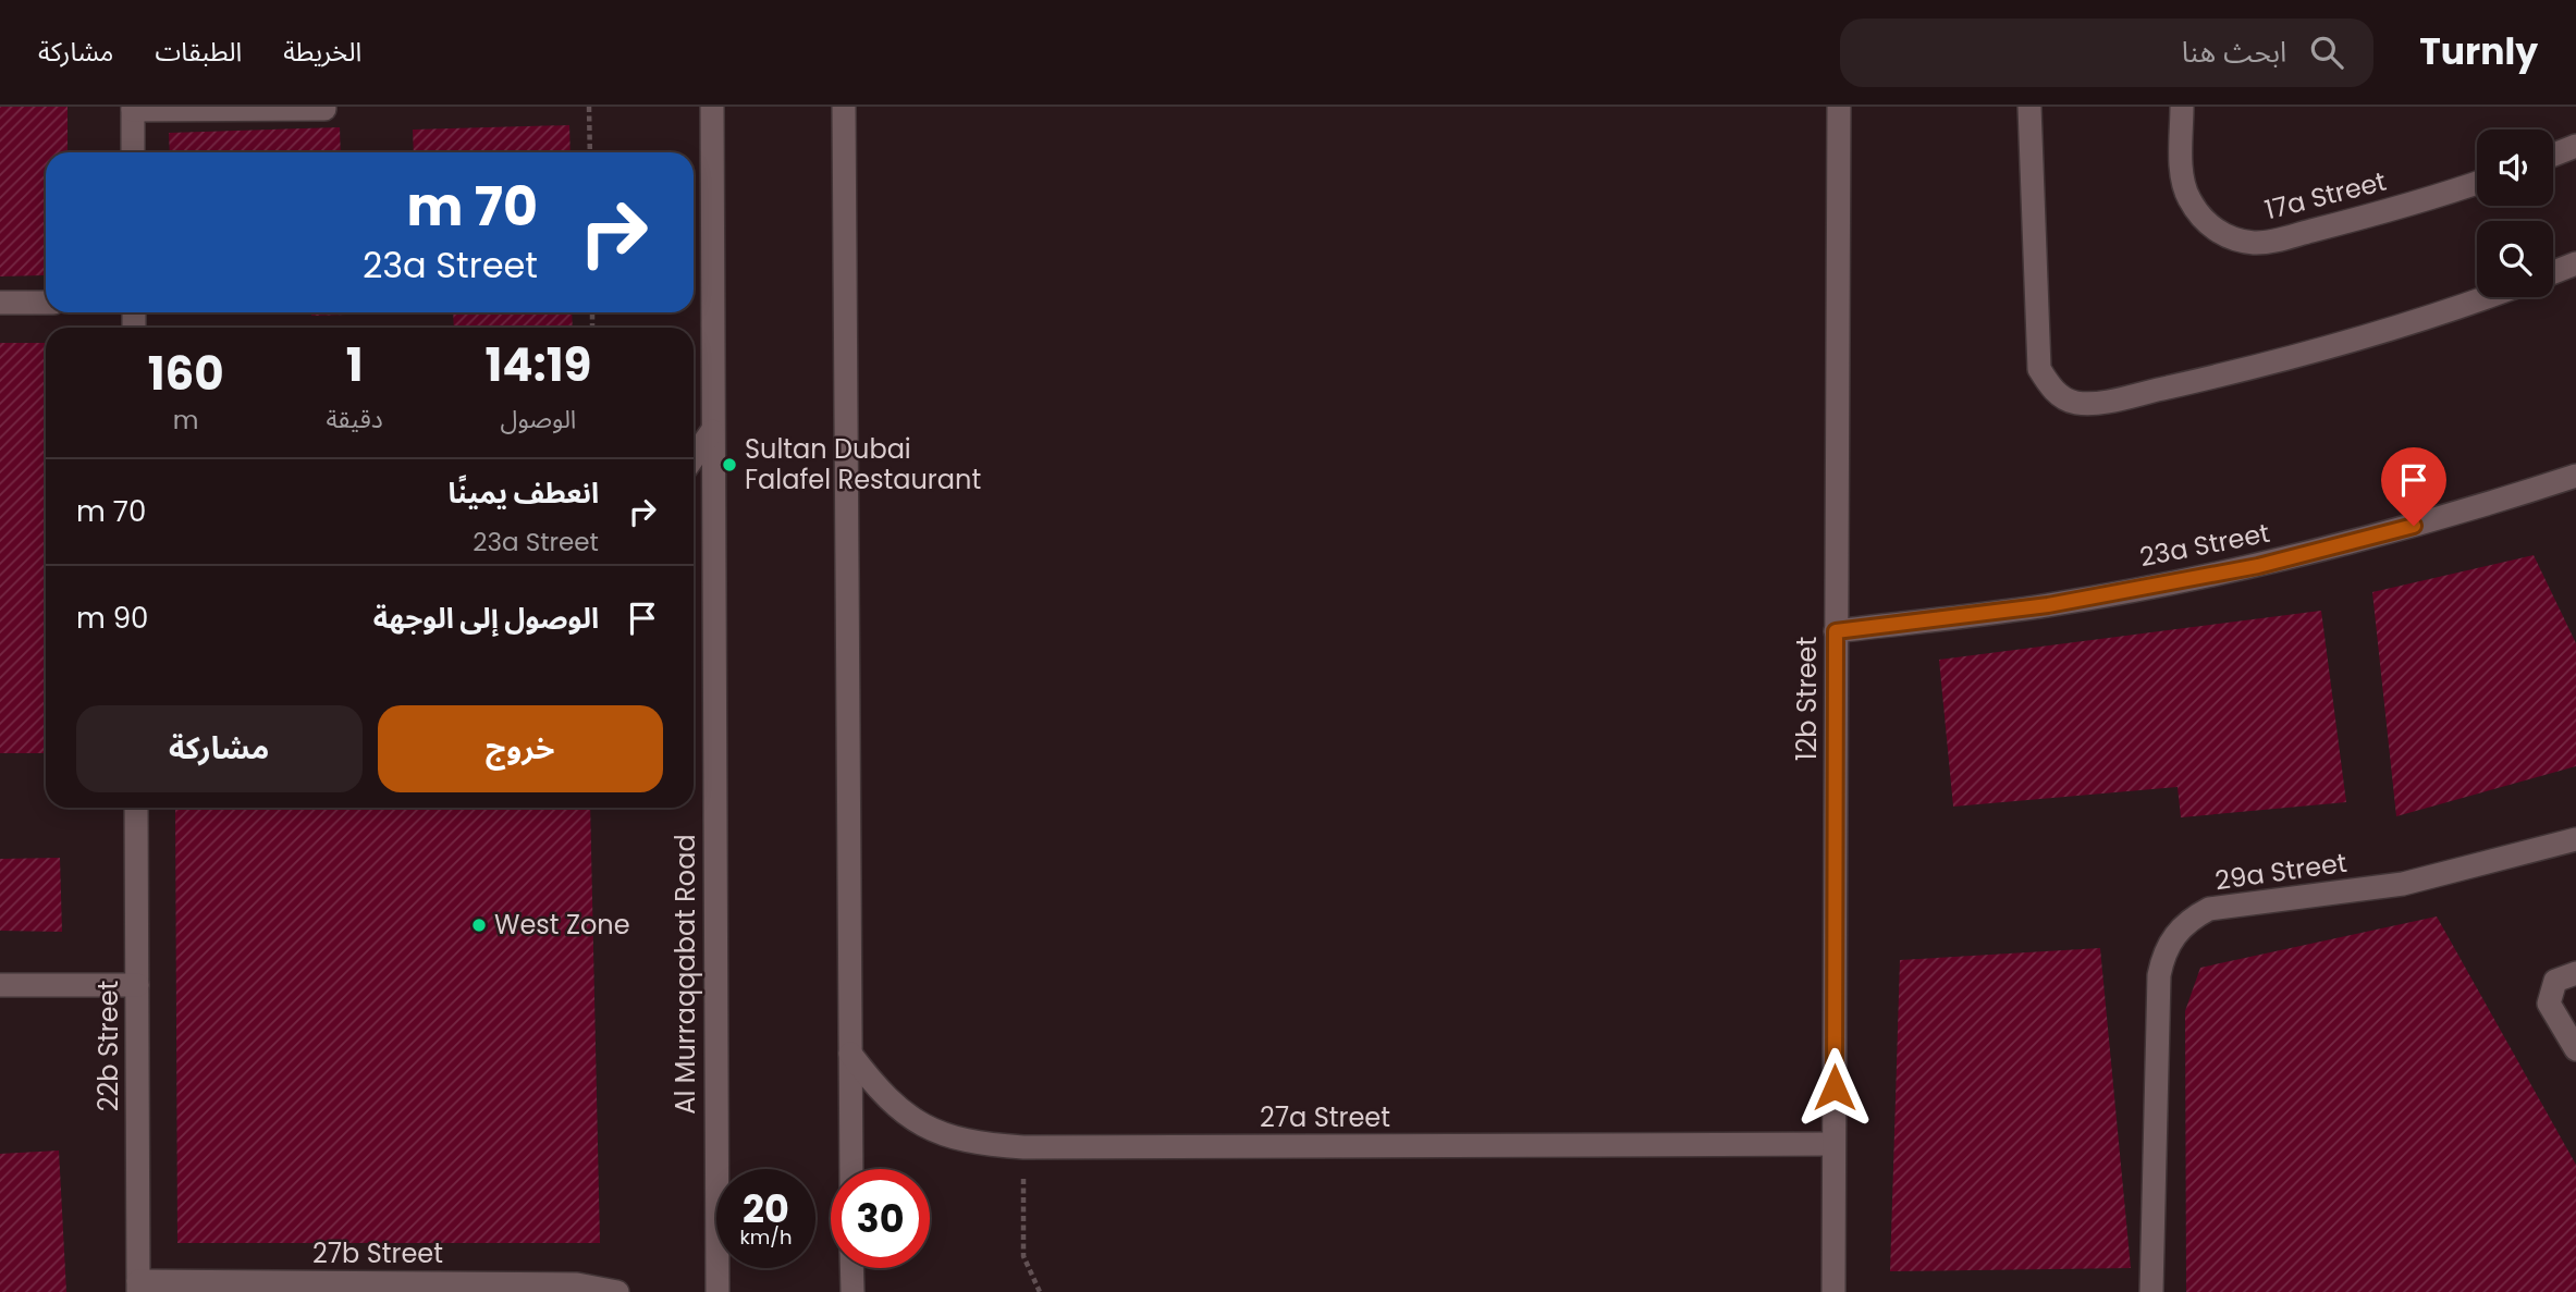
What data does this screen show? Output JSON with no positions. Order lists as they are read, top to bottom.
{
  "streets": {
    "street": [
      "17a Street",
      "23a Street",
      "12b Street",
      "29a Street",
      "Al Murraqqabat Road",
      "22b Street",
      "27a Street",
      "27b Street"
    ]
  },
  "crossings": [
    ["23a Street", "12b Street"],
    ["12b Street", "27a Street"],
    ["22b Street", "27b Street"]
  ],
  "places": ["Sultan Dubai Falafel Restaurant", "West Zone"],
  "page": {
    "header": "Turnly",
    "search": "ابحث هنا",
    "nav": ["الخريطة", "الطبقات", "مشاركة"],
    "turn": ["70 m", "23a Street"],
    "eta": [
      "14:19",
      "الوصول",
      "1",
      "دقيقة",
      "160",
      "m"
    ],
    "list": [
      {
        "name": "انعطف يمينًا",
        "note": "23a Street",
        "value": "70 m"
      },
      {
        "name": "الوصول إلى الوجهة",
        "value": "90 m"
      }
    ],
    "buttons": ["خروج", "مشاركة"],
    "speed": "20 km/h",
    "limit": "30"
  }
}
